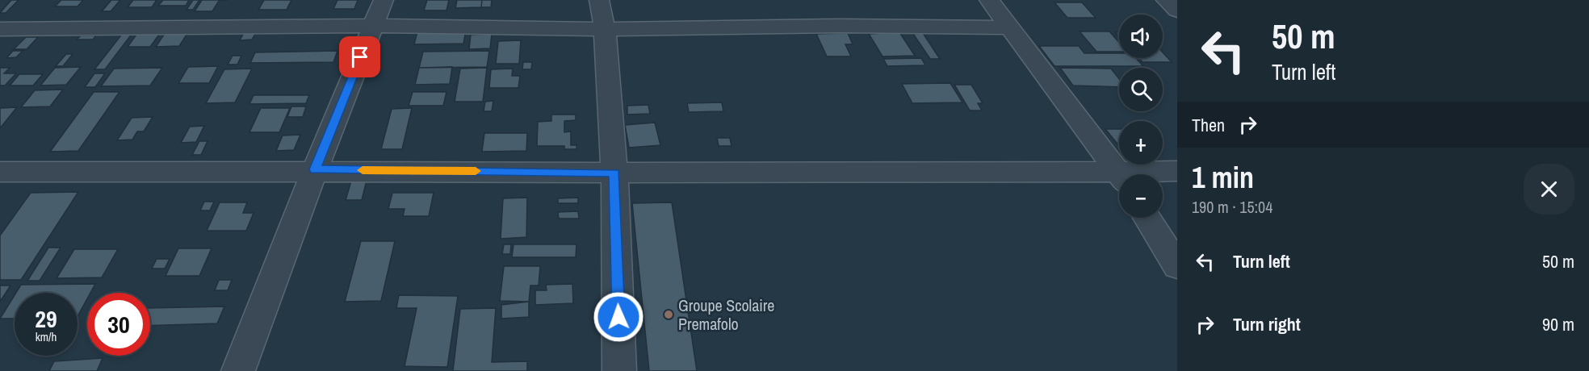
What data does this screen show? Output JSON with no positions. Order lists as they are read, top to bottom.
{
  "places": ["Groupe Scolaire Premafolo"],
  "page": {
    "turn": ["50 m", "Turn left"],
    "map_buttons": ["+", "−"],
    "then": "Then",
    "heading": ["1 min", "190 m · 15:04"],
    "list": [
      {
        "name": "Turn left",
        "value": "50 m"
      },
      {
        "name": "Turn right",
        "value": "90 m"
      }
    ],
    "speed": "29 km/h",
    "limit": "30"
  }
}
